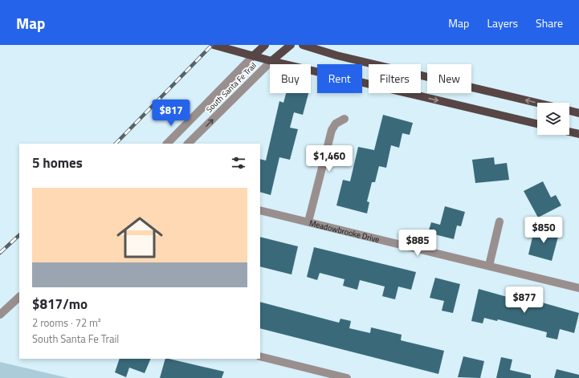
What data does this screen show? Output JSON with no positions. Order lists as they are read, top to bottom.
{
  "streets": {
    "main road": ["South Santa Fe Trail"],
    "street": ["Meadowbrooke Drive"]
  },
  "one_way": ["South Santa Fe Trail"],
  "page": {
    "header": "Map",
    "nav": ["Map", "Layers", "Share"],
    "chip": [
      "Buy",
      "Rent",
      "Filters",
      "New"
    ],
    "price": [
      "$817",
      "$1,460",
      "$850",
      "$885",
      "$877"
    ],
    "heading": "5 homes",
    "list": [
      {
        "name": "$817/mo",
        "note": "2 rooms · 72 m² · South Santa Fe Trail"
      }
    ]
  }
}
